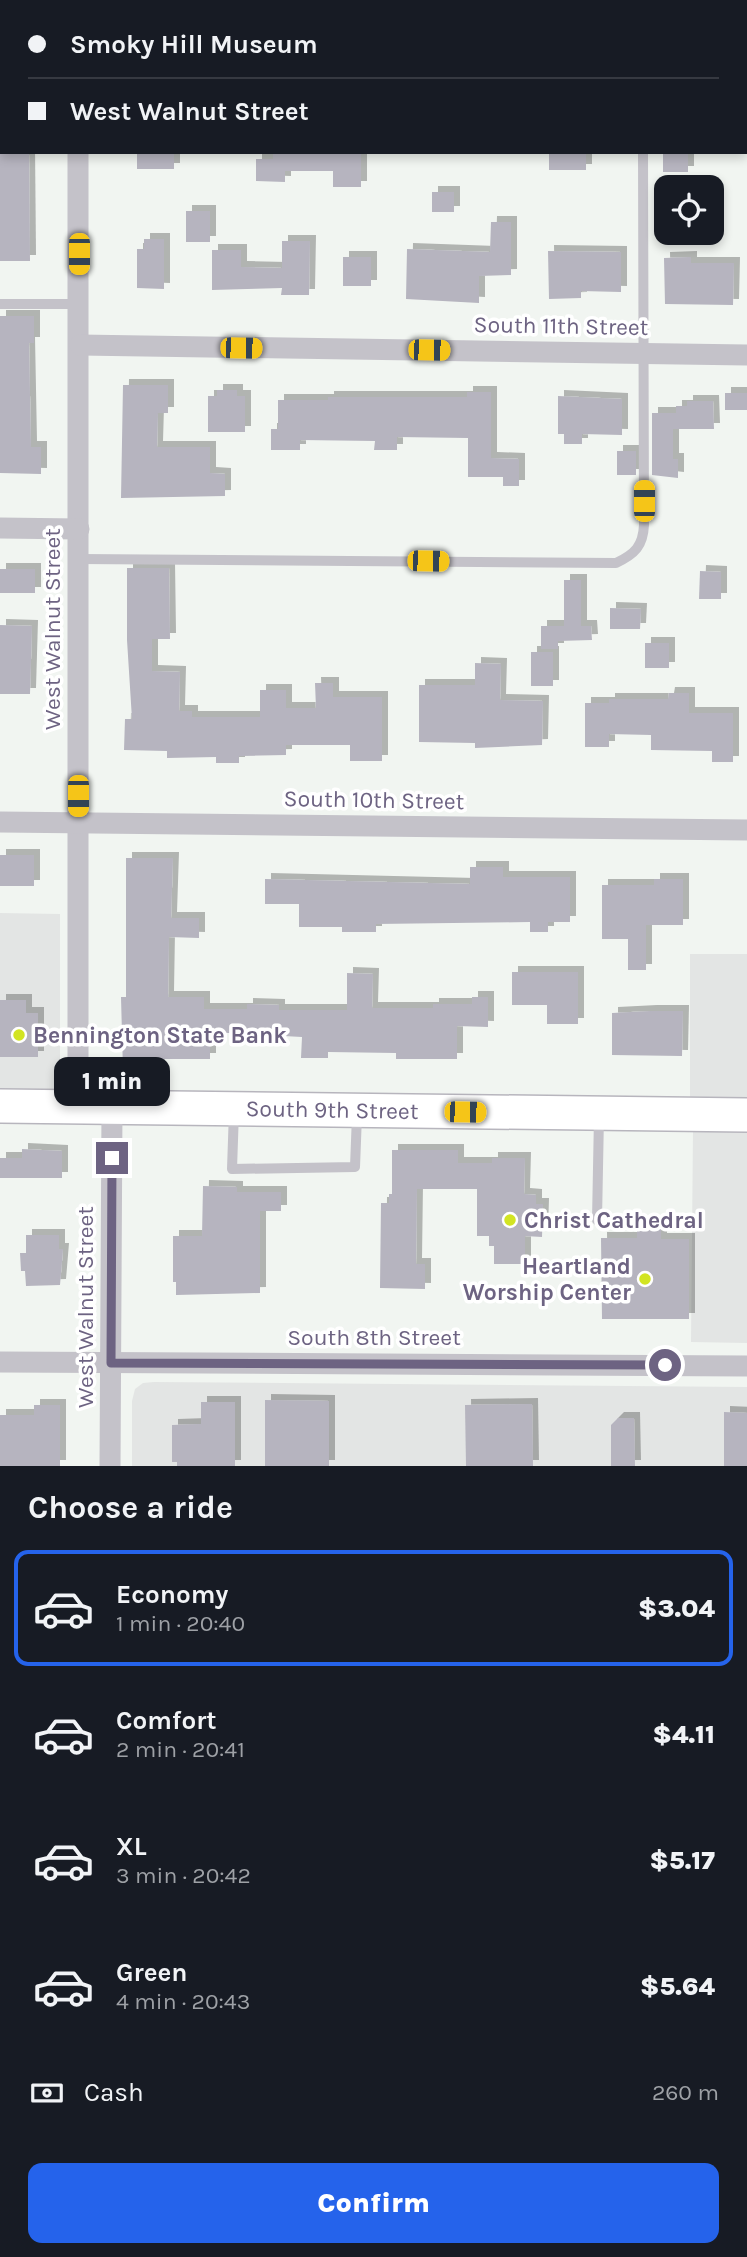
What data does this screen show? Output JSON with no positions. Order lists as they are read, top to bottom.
{
  "streets": {
    "main road": ["South 9th Street"],
    "street": [
      "South 11th Street",
      "West Walnut Street",
      "South 10th Street",
      "South 8th Street"
    ]
  },
  "crossings": [
    ["South 11th Street", "West Walnut Street"],
    ["West Walnut Street", "South 10th Street"],
    ["West Walnut Street", "South 9th Street"],
    ["West Walnut Street", "South 8th Street"]
  ],
  "places": ["Bennington State Bank", "Christ Cathedral", "Heartland Worship Center"],
  "page": {
    "banner": ["Smoky Hill Museum", "West Walnut Street"],
    "bubble": "1 min",
    "heading": "Choose a ride",
    "list": [
      {
        "name": "Economy",
        "note": "1 min · 20:40",
        "value": "$3.04"
      },
      {
        "name": "Comfort",
        "note": "2 min · 20:41",
        "value": "$4.11"
      },
      {
        "name": "XL",
        "note": "3 min · 20:42",
        "value": "$5.17"
      },
      {
        "name": "Green",
        "note": "4 min · 20:43",
        "value": "$5.64"
      }
    ],
    "pay": ["Cash", "260 m"],
    "buttons": "Confirm"
  }
}
